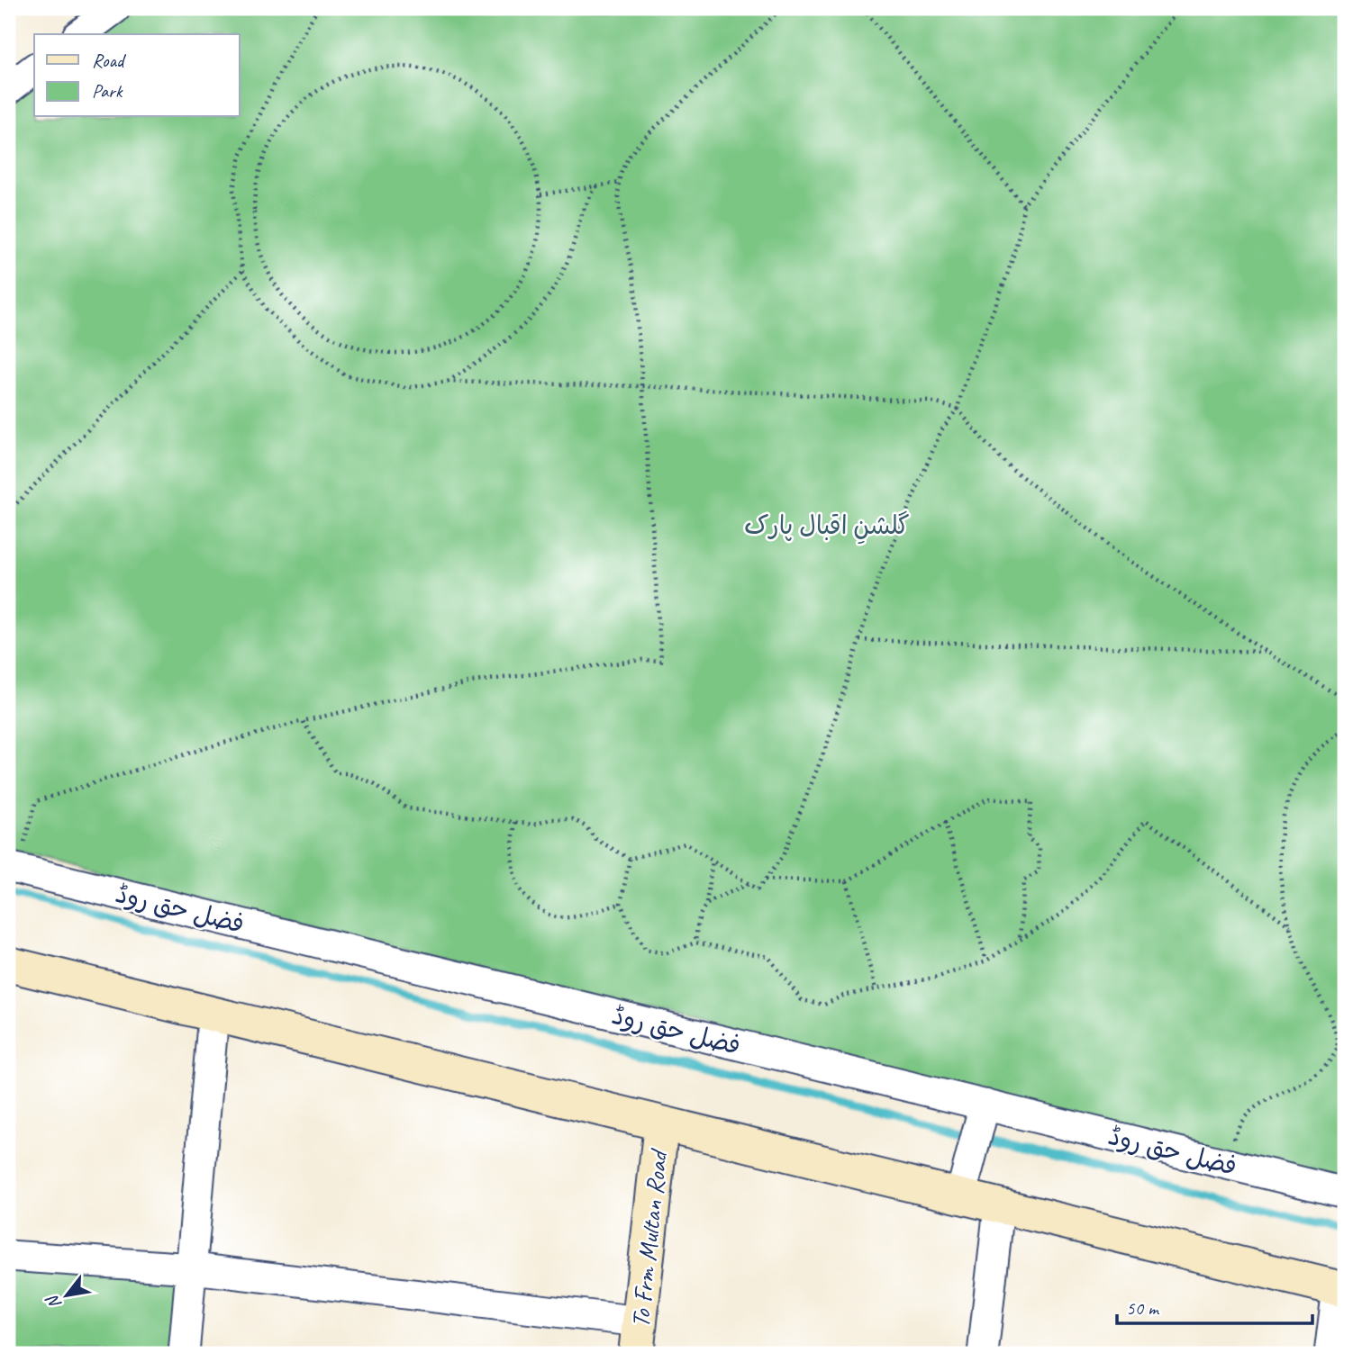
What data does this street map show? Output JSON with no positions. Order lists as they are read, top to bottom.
{
  "streets": {
    "main road": ["To Frm Multan Road"],
    "street": ["فضل حق روڈ"]
  },
  "parks": ["گلشنِ اقبال پارک"],
  "legend": ["Road", "Park"],
  "scale_bar": "50 m",
  "north": "bottom left"
}
